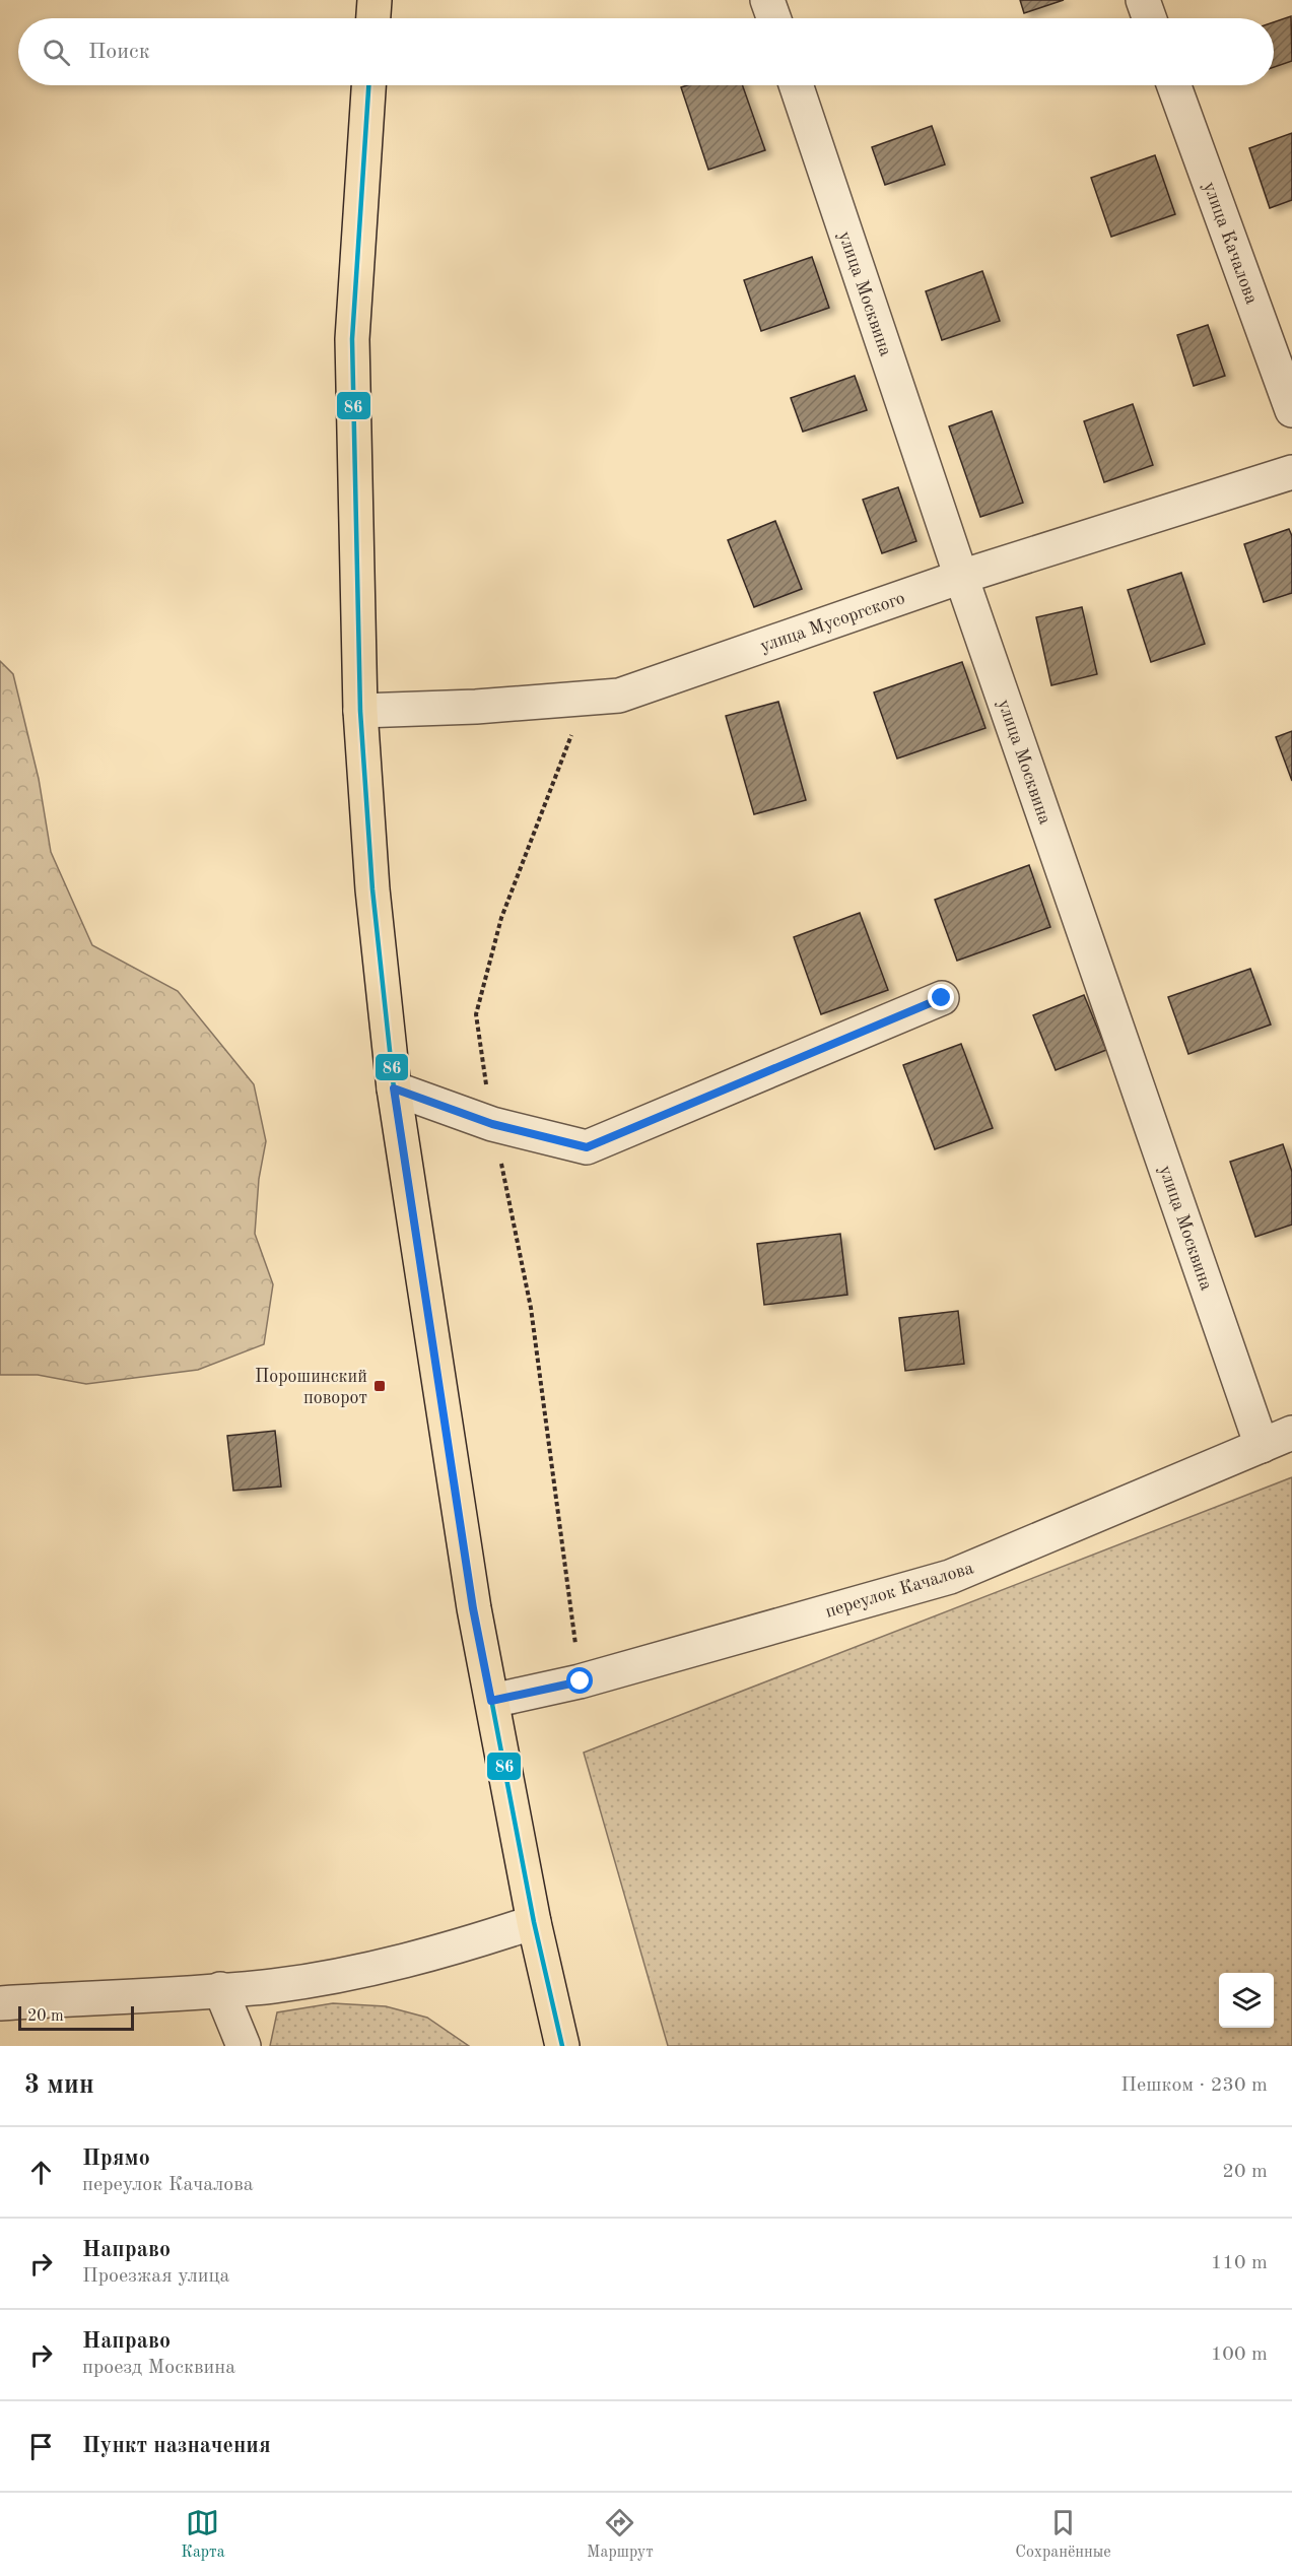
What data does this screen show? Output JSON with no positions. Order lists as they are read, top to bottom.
{
  "streets": {
    "street": [
      "улица Качалова",
      "улица Москвина",
      "улица Мусоргского",
      "переулок Качалова"
    ]
  },
  "crossings": [
    ["улица Москвина", "улица Мусоргского"],
    ["улица Москвина", "переулок Качалова"]
  ],
  "places": {
    "transit": ["Порошинский поворот"]
  },
  "lines": ["transit line 86"],
  "scale_bar": "20 m",
  "page": {
    "search": "Поиск",
    "scale": "20 m",
    "heading": ["3 мин", "Пешком · 230 m"],
    "list": [
      ["Прямо", "переулок Качалова", "20 m"],
      ["Направо", "Проезжая улица", "110 m"],
      ["Направо", "проезд Москвина", "100 m"],
      "Пункт назначения"
    ],
    "nav": ["Карта", "Маршрут", "Сохранённые"]
  }
}
